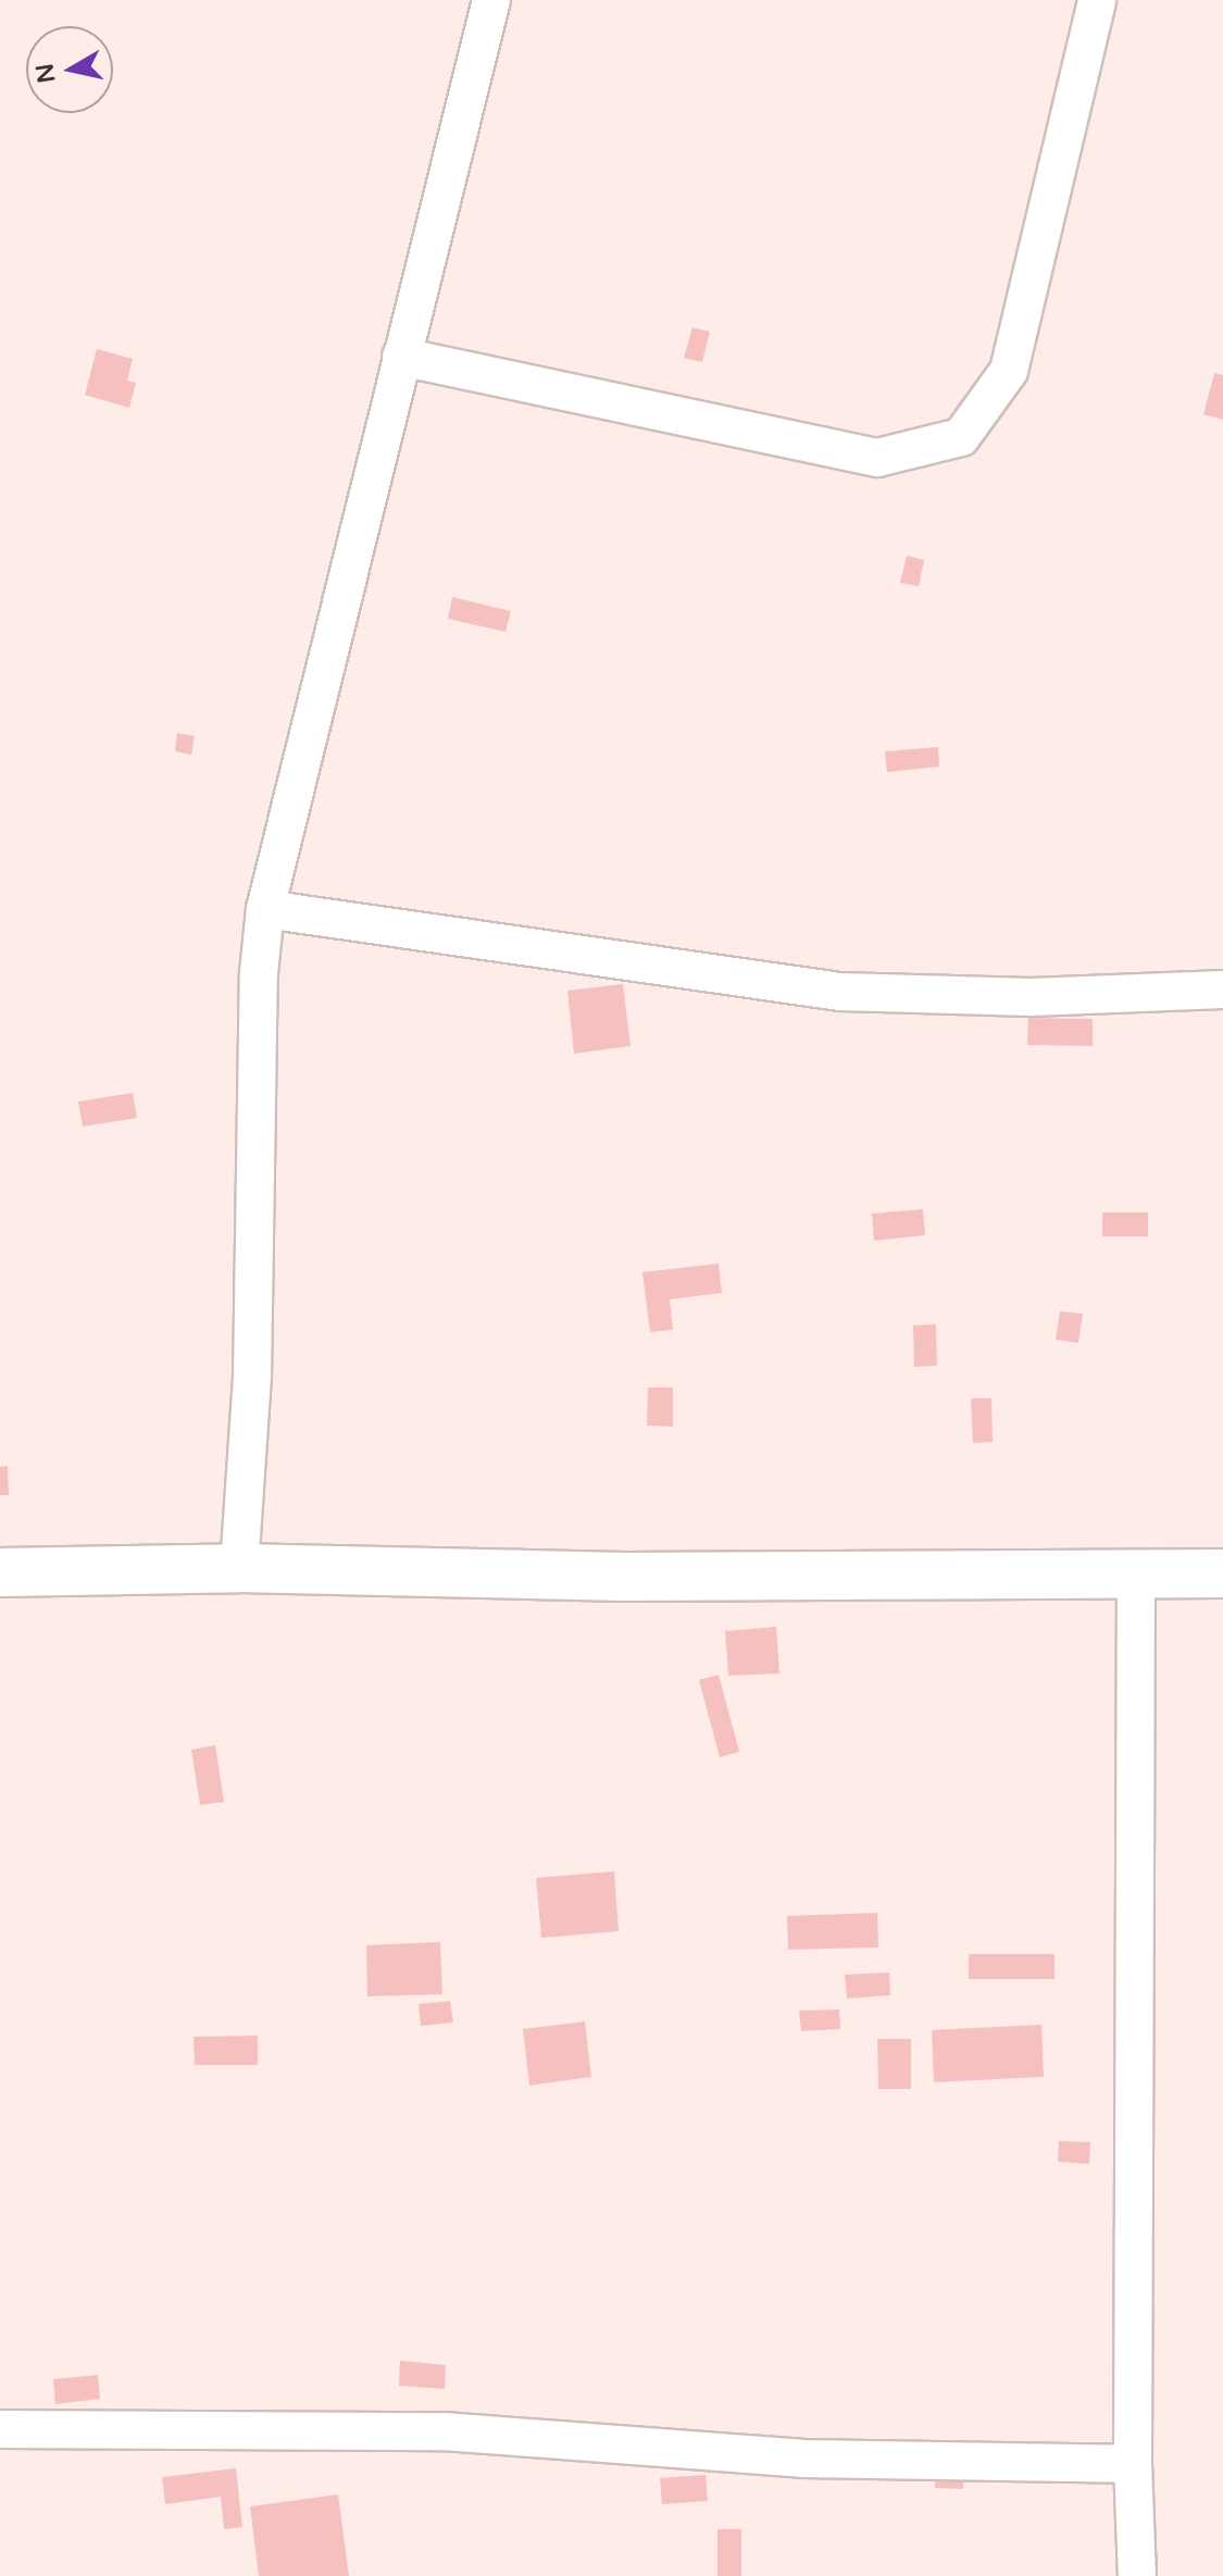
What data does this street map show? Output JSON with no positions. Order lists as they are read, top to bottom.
{
  "north": "left"
}
